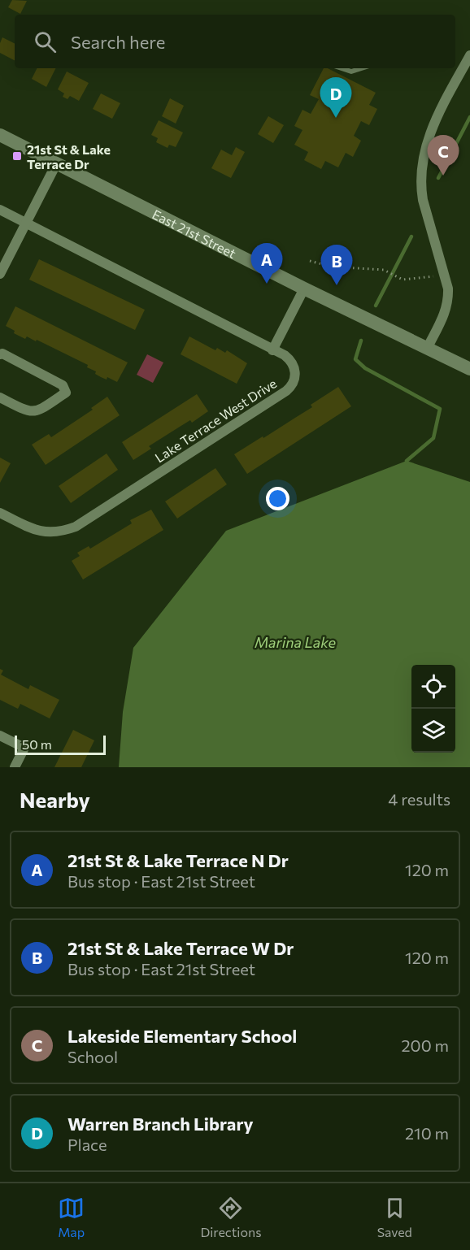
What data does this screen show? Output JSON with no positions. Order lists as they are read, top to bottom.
{
  "streets": {
    "main road": ["East 21st Street"],
    "street": ["Lake Terrace West Drive"]
  },
  "water": ["Marina Lake"],
  "places": {
    "transit": ["21st St & Lake Terrace Dr"]
  },
  "scale_bar": "50 m",
  "page": {
    "search": "Search here",
    "pins": [
      "D",
      "C",
      "A",
      "B"
    ],
    "scale": "50 m",
    "heading": ["Nearby", "4 results"],
    "list": [
      {
        "mark": "A",
        "name": "21st St & Lake Terrace N Dr",
        "note": "Bus stop · East 21st Street",
        "value": "120 m"
      },
      {
        "mark": "B",
        "name": "21st St & Lake Terrace W Dr",
        "note": "Bus stop · East 21st Street",
        "value": "120 m"
      },
      {
        "mark": "C",
        "name": "Lakeside Elementary School",
        "note": "School",
        "value": "200 m"
      },
      {
        "mark": "D",
        "name": "Warren Branch Library",
        "note": "Place",
        "value": "210 m"
      }
    ],
    "nav": ["Map", "Directions", "Saved"]
  }
}
